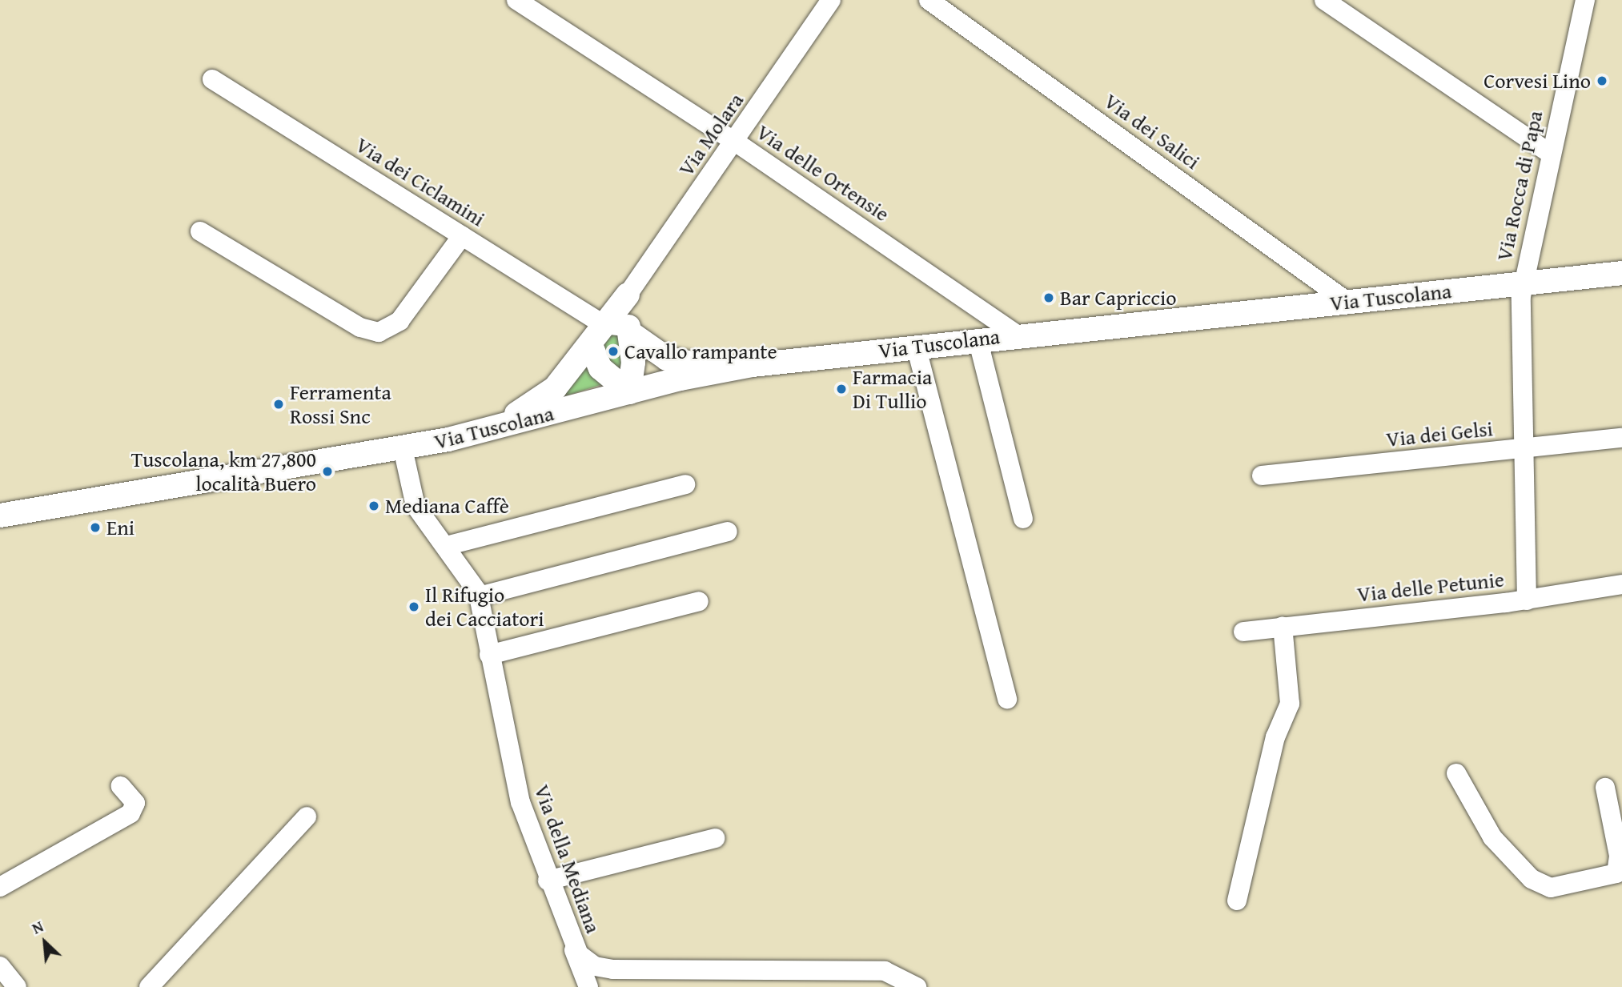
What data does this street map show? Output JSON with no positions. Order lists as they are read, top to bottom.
{
  "streets": {
    "main road": ["Via Tuscolana"],
    "street": [
      "Via dei Salici",
      "Via Molara",
      "Via delle Ortensie",
      "Via dei Ciclamini",
      "Via Rocca di Papa",
      "Via dei Gelsi",
      "Via delle Petunie",
      "Via della Mediana"
    ]
  },
  "crossings": [
    ["Via dei Salici", "Via Tuscolana"],
    ["Via Molara", "Via delle Ortensie"],
    ["Via delle Ortensie", "Via Tuscolana"],
    ["Via Rocca di Papa", "Via Tuscolana"],
    ["Via Rocca di Papa", "Via dei Gelsi"],
    ["Via Rocca di Papa", "Via delle Petunie"],
    ["Via Tuscolana", "Via della Mediana"]
  ],
  "places": [
    "Corvesi Lino",
    "Bar Capriccio",
    "Cavallo rampante",
    "Farmacia Di Tullio",
    "Ferramenta Rossi Snc",
    "Tuscolana, km 27,800 località Buero",
    "Mediana Caffè",
    "Eni",
    "Il Rifugio dei Cacciatori"
  ],
  "north": "top left"
}
